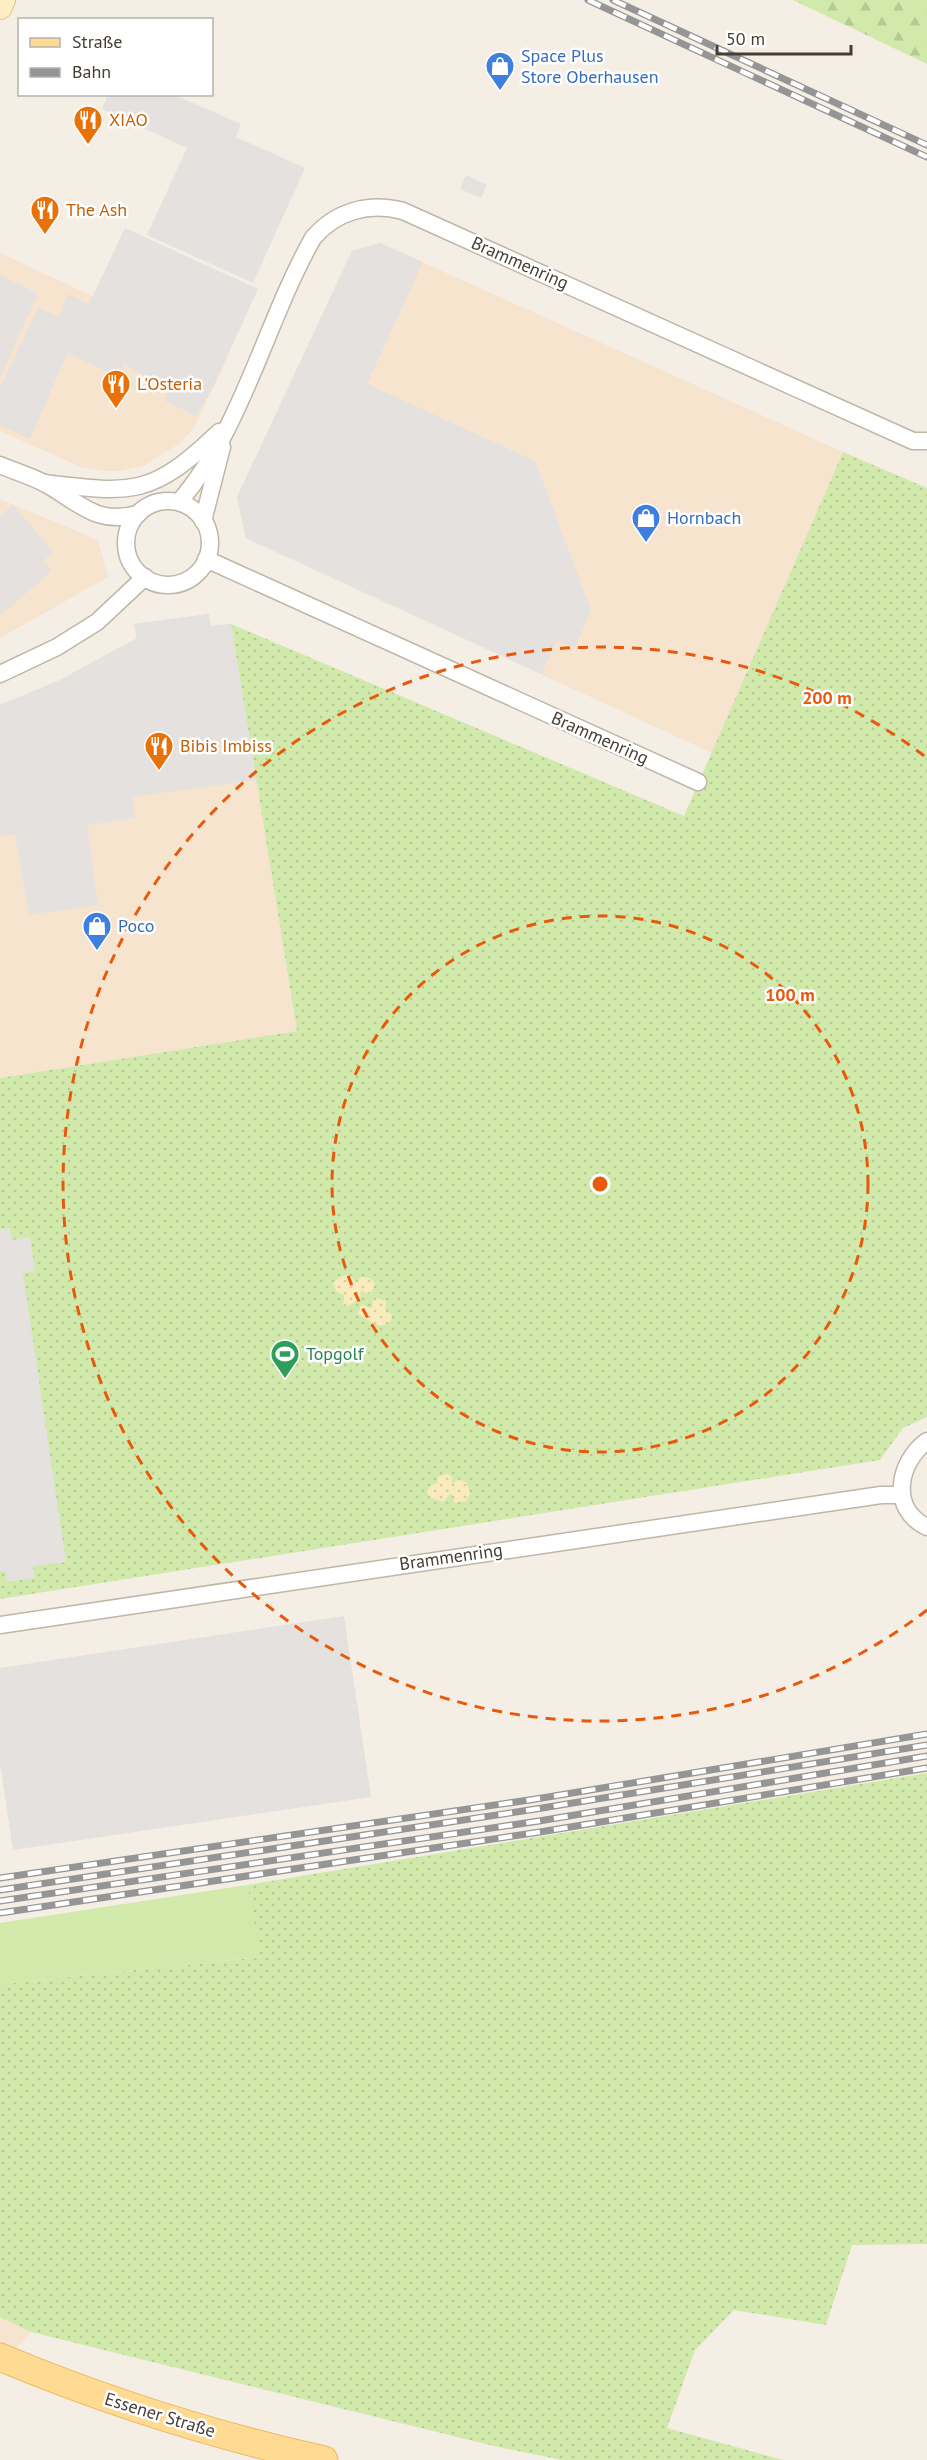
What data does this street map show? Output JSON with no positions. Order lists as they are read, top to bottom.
{
  "streets": {
    "main road": ["Essener Straße"],
    "street": ["Brammenring"]
  },
  "places": {
    "shop": ["Space Plus Store Oberhausen", "Hornbach", "Poco"],
    "restaurant": [
      "XIAO",
      "The Ash",
      "L'Osteria",
      "Bibis Imbiss"
    ],
    "sports": ["Topgolf"]
  },
  "legend": ["Straße", "Bahn"],
  "scale_bar": "50 m",
  "rings": ["200 m", "100 m"]
}
